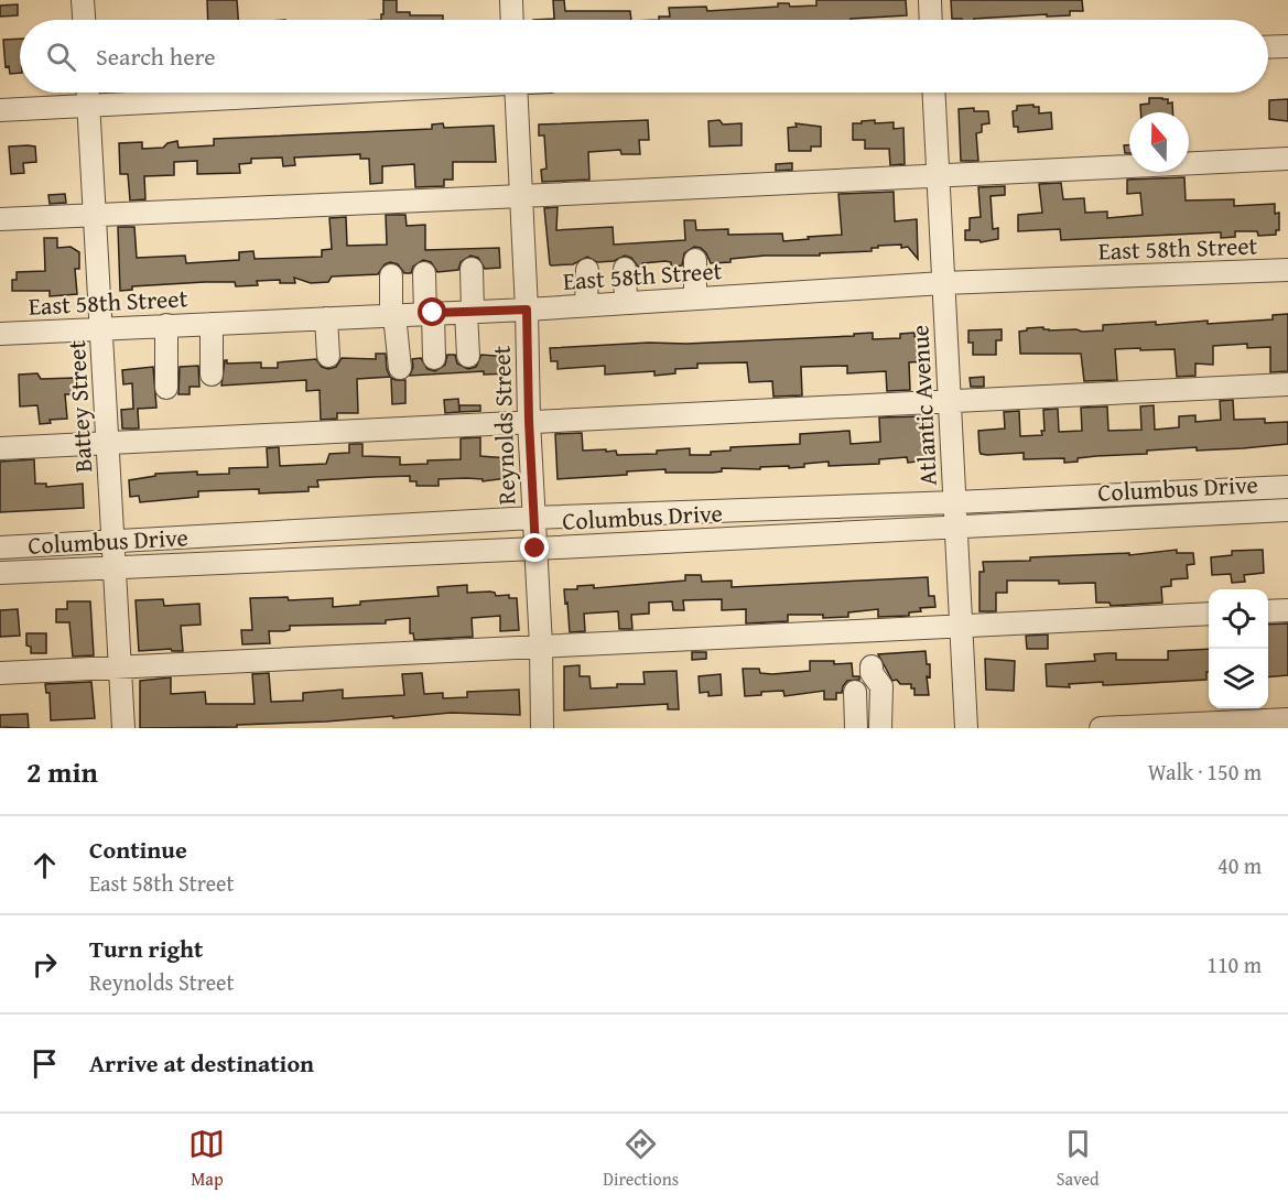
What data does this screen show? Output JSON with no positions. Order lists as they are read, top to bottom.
{
  "streets": {
    "street": [
      "East 58th Street",
      "Atlantic Avenue",
      "Battey Street",
      "Reynolds Street",
      "Columbus Drive"
    ]
  },
  "crossings": [
    ["East 58th Street", "Atlantic Avenue"],
    ["East 58th Street", "Battey Street"],
    ["East 58th Street", "Reynolds Street"],
    ["Atlantic Avenue", "Columbus Drive"],
    ["Battey Street", "Columbus Drive"],
    ["Reynolds Street", "Columbus Drive"]
  ],
  "north": "top",
  "page": {
    "search": "Search here",
    "heading": ["2 min", "Walk · 150 m"],
    "list": [
      ["Continue", "East 58th Street", "40 m"],
      ["Turn right", "Reynolds Street", "110 m"],
      "Arrive at destination"
    ],
    "nav": ["Map", "Directions", "Saved"]
  }
}
